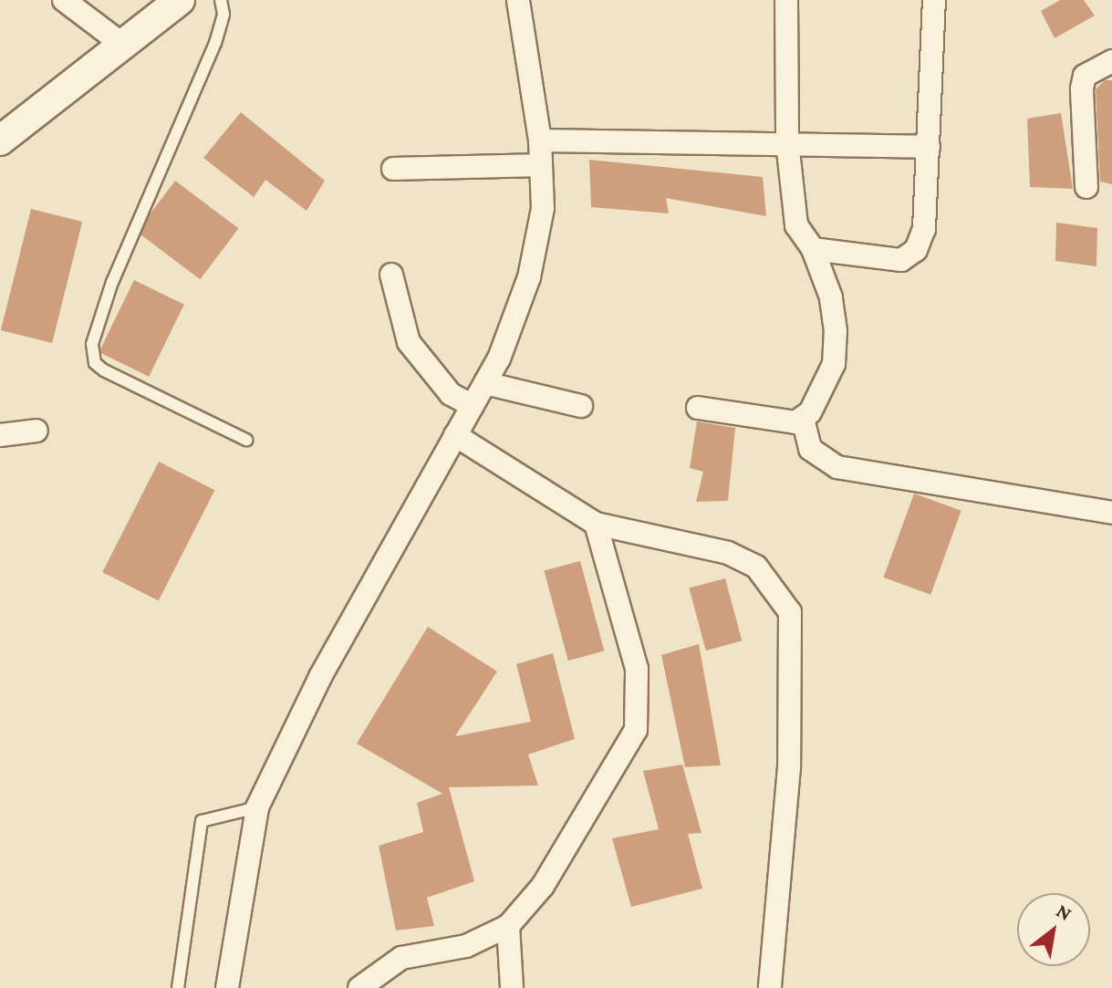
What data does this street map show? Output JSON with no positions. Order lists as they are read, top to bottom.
{
  "north": "top right"
}
